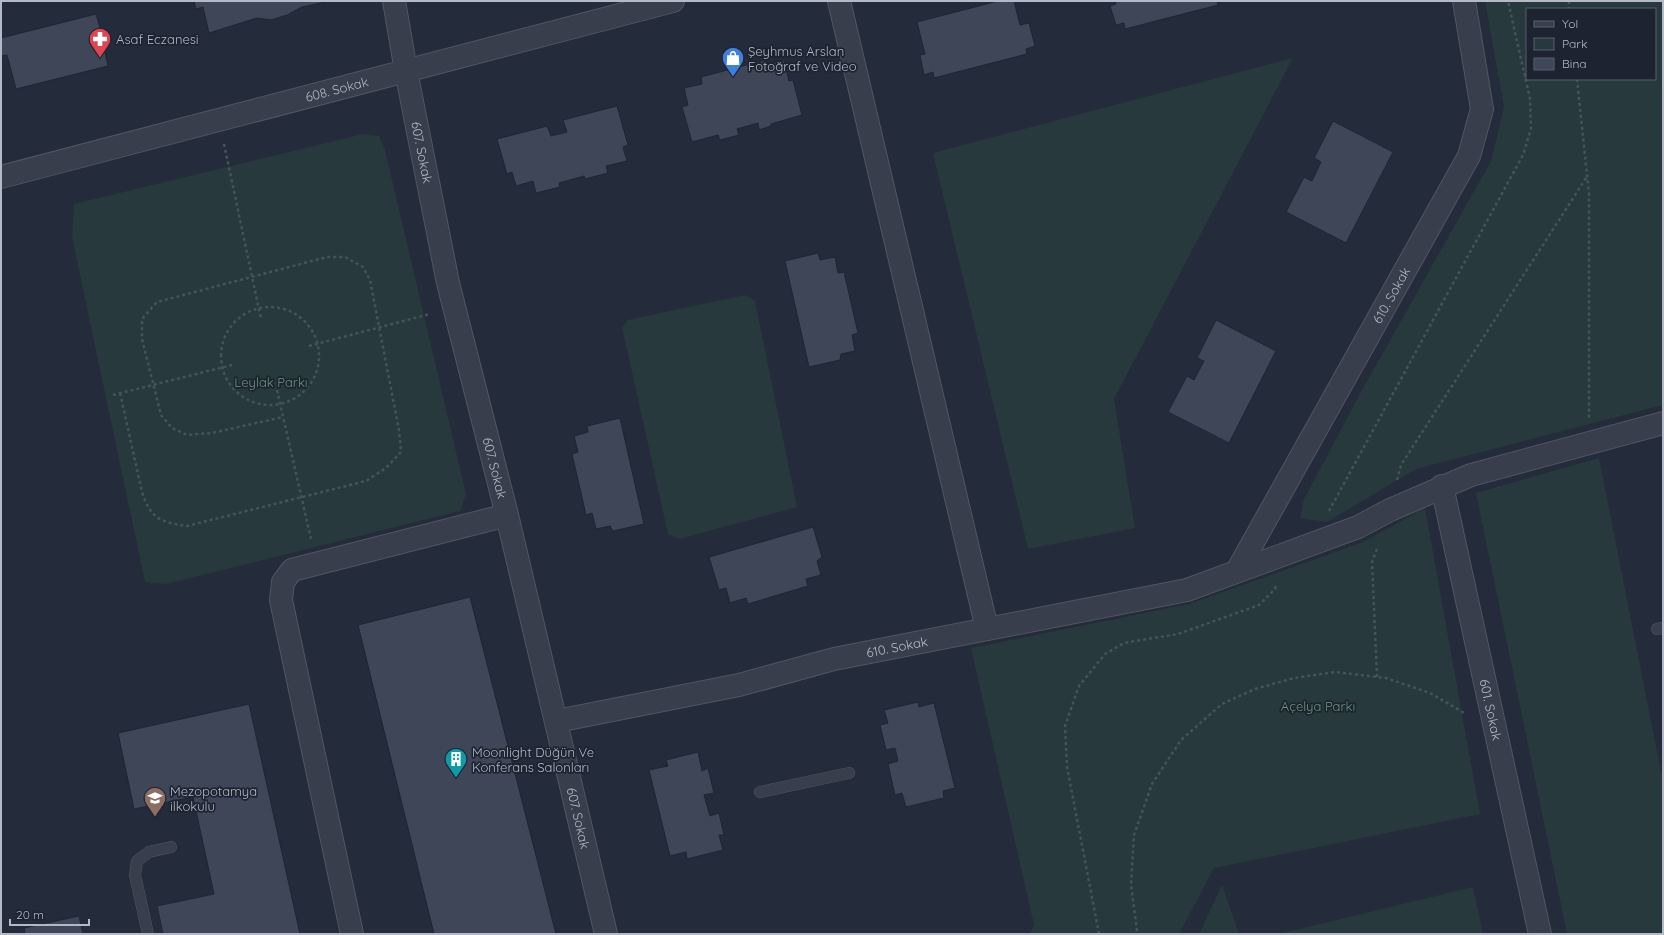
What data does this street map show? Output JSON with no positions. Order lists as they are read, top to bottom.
{
  "streets": {
    "street": [
      "608. Sokak",
      "607. Sokak",
      "610. Sokak",
      "601. Sokak"
    ]
  },
  "crossings": [
    ["608. Sokak", "607. Sokak"],
    ["607. Sokak", "610. Sokak"],
    ["610. Sokak", "601. Sokak"]
  ],
  "parks": ["Leylak Parkı", "Açelya Parkı"],
  "places": {
    "pharmacy": ["Asaf Eczanesi"],
    "shop": ["Şeyhmus Arslan Fotoğraf ve Video"],
    "building": ["Moonlight Düğün Ve Konferans Salonları"],
    "school or university": ["Mezopotamya ilkokulu"]
  },
  "legend": ["Yol", "Park", "Bina"],
  "scale_bar": "20 m"
}
